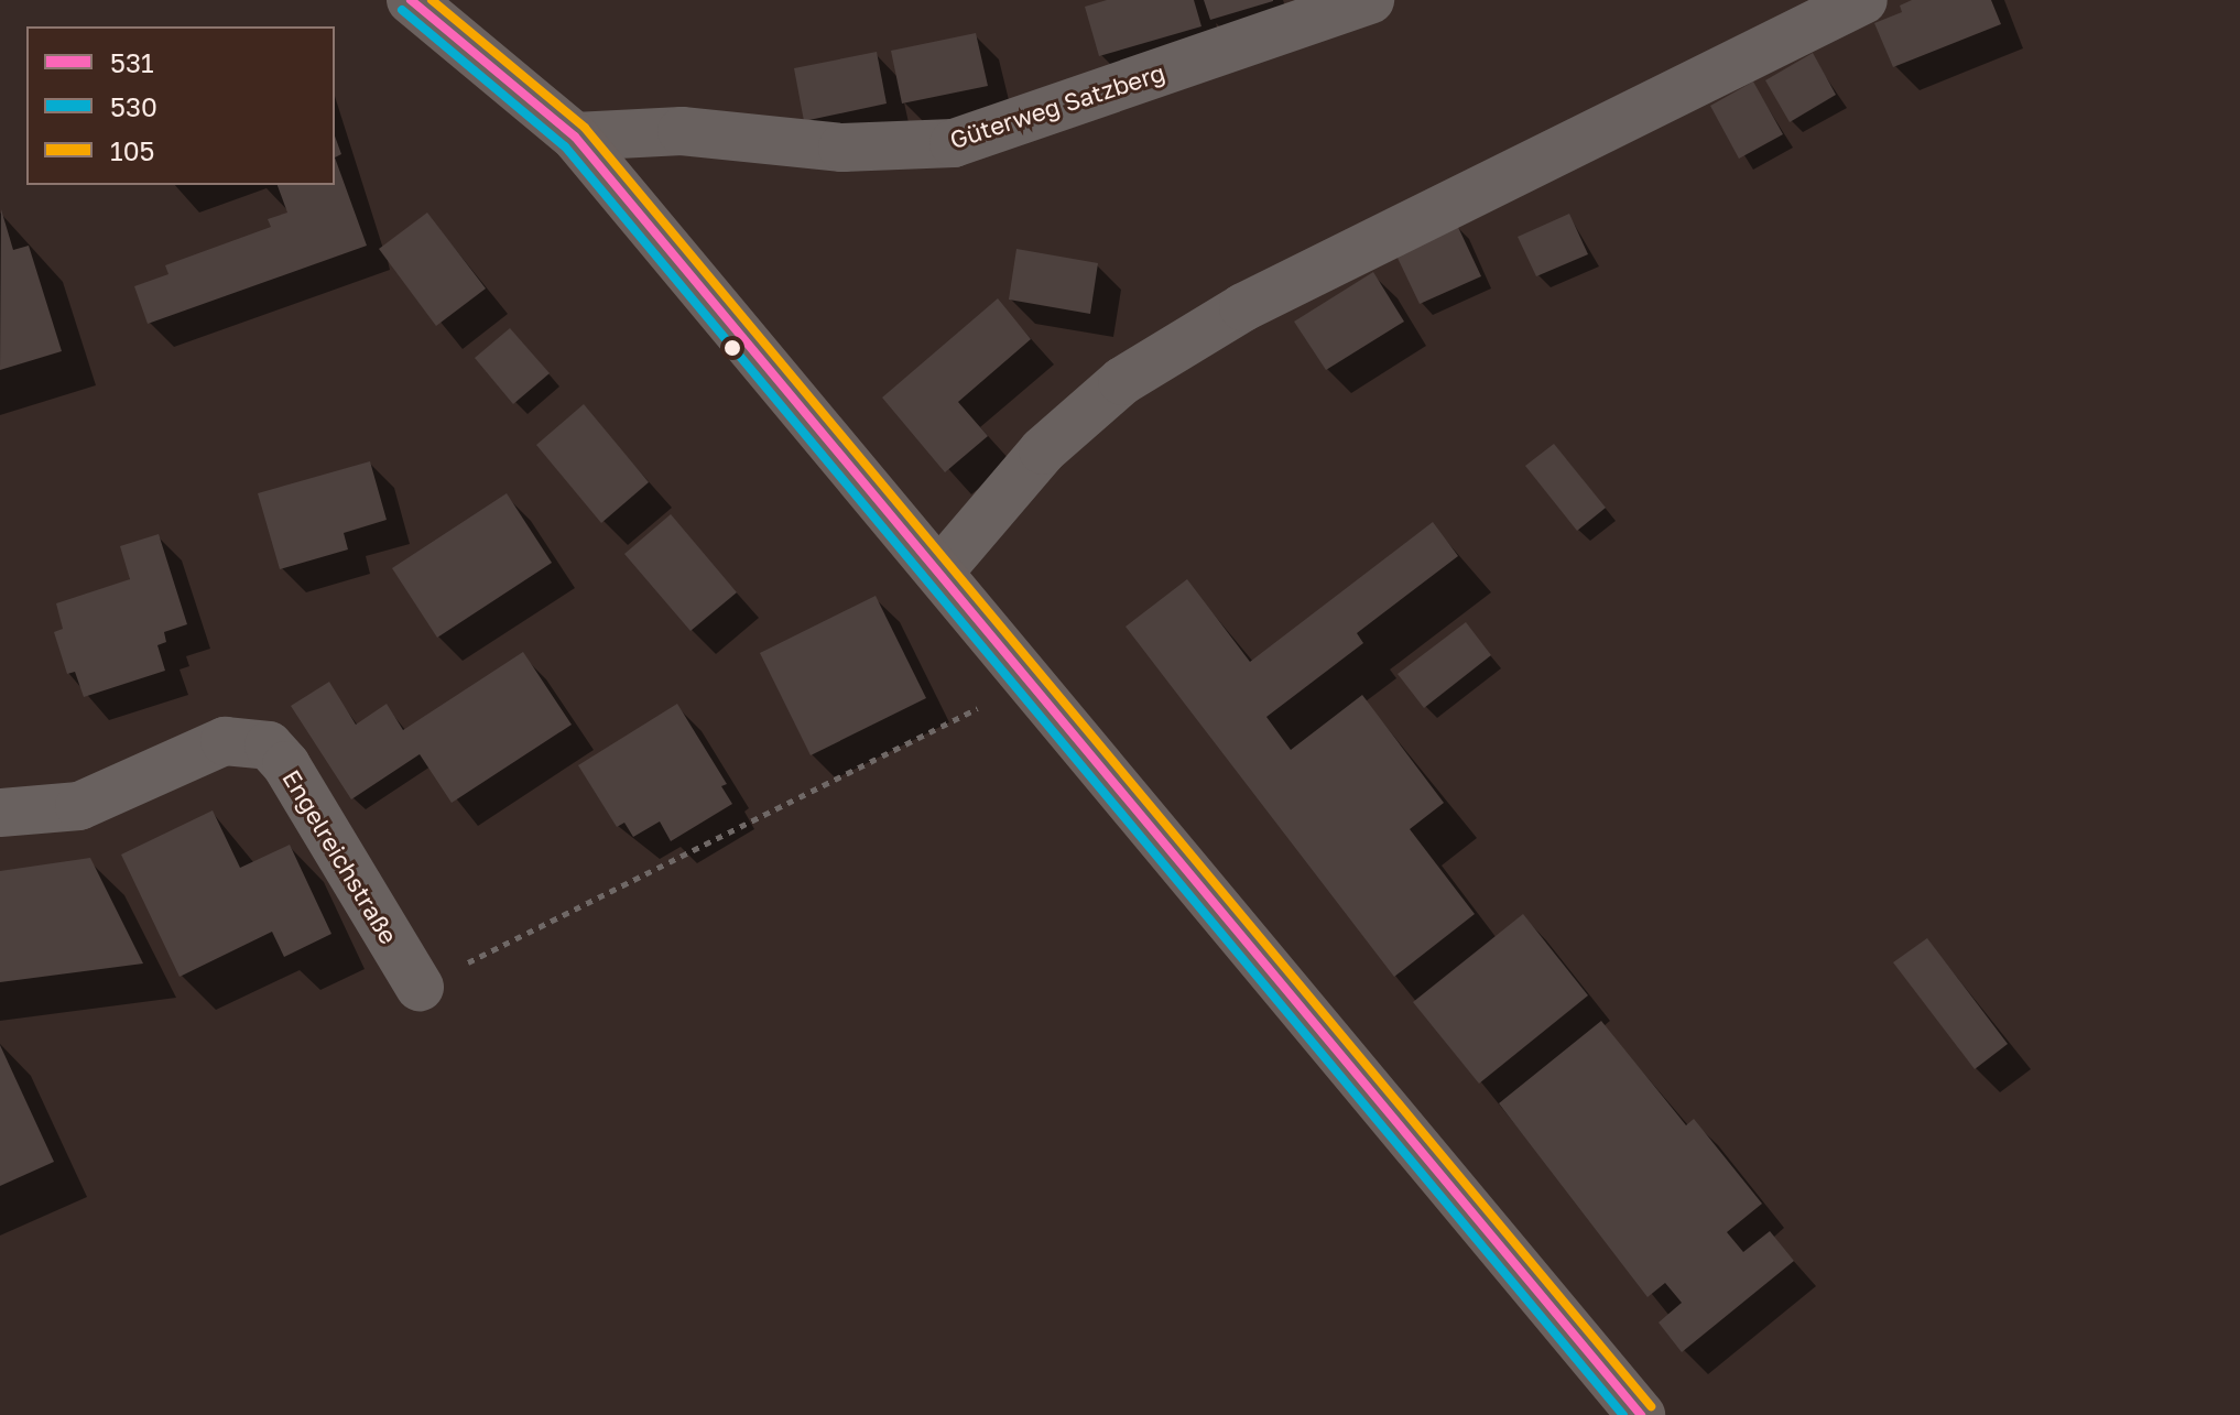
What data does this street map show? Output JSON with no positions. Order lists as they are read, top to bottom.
{
  "streets": {
    "street": ["Güterweg Satzberg", "Engelreichstraße"]
  },
  "lines": ["transit line 531", "transit line 105", "transit line 530"],
  "legend": ["531", "530", "105"]
}
